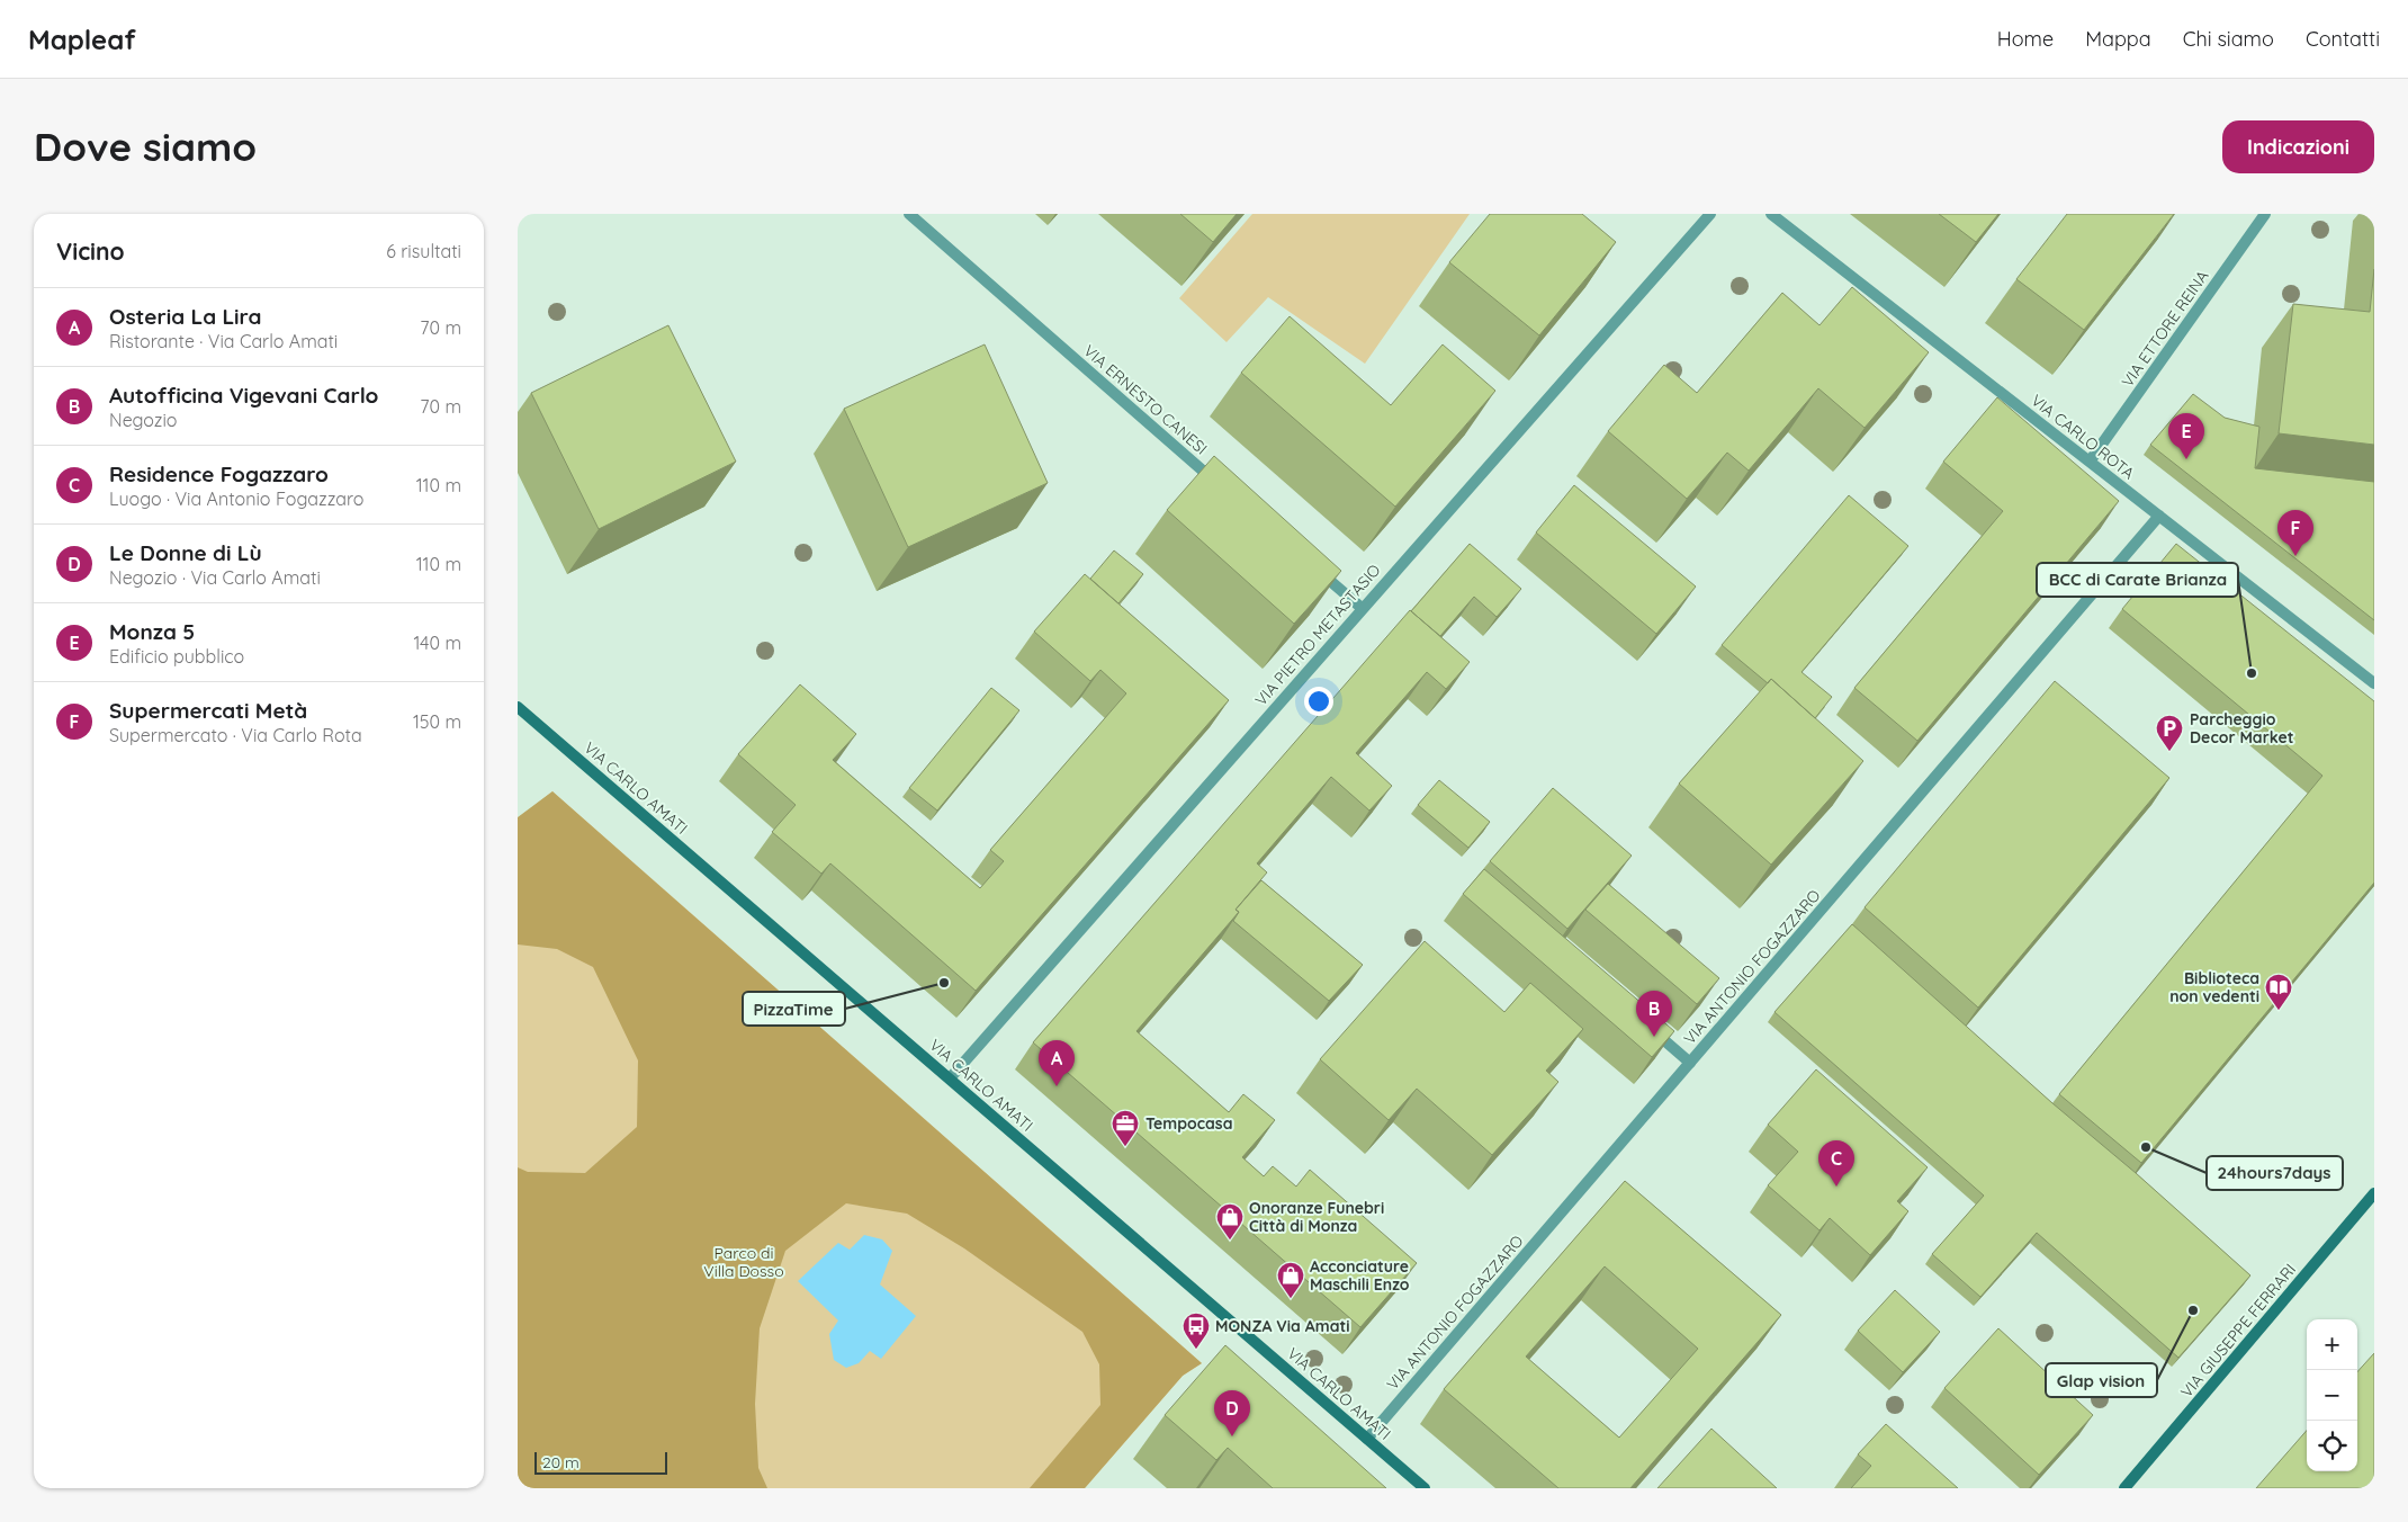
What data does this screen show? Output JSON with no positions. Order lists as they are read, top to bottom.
{
  "streets": {
    "street": [
      "VIA ETTORE REINA",
      "VIA ERNESTO CANESI",
      "VIA CARLO ROTA",
      "VIA PIETRO METASTASIO",
      "VIA CARLO AMATI",
      "VIA ANTONIO FOGAZZARO",
      "VIA GIUSEPPE FERRARI"
    ]
  },
  "crossings": [
    ["VIA ETTORE REINA", "VIA CARLO ROTA"],
    ["VIA CARLO ROTA", "VIA ANTONIO FOGAZZARO"],
    ["VIA PIETRO METASTASIO", "VIA CARLO AMATI"],
    ["VIA CARLO AMATI", "VIA ANTONIO FOGAZZARO"]
  ],
  "parks": ["Parco di Villa Dosso"],
  "places": {
    "other": [
      "BCC di Carate Brianza",
      "PizzaTime",
      "24hours7days",
      "Glap vision"
    ],
    "parking": ["Parcheggio Decor Market"],
    "library": ["Biblioteca non vedenti"],
    "office": ["Tempocasa"],
    "shop": ["Onoranze Funebri Città di Monza", "Acconciature Maschili Enzo"],
    "bus stop": ["MONZA Via Amati"]
  },
  "scale_bar": "20 m",
  "page": {
    "header": "Mapleaf",
    "nav": [
      "Home",
      "Mappa",
      "Chi siamo",
      "Contatti"
    ],
    "buttons": "Indicazioni",
    "title": "Dove siamo",
    "heading": ["Vicino", "6 risultati"],
    "list": [
      {
        "mark": "A",
        "name": "Osteria La Lira",
        "note": "Ristorante · Via Carlo Amati",
        "value": "70 m"
      },
      {
        "mark": "B",
        "name": "Autofficina Vigevani Carlo",
        "note": "Negozio",
        "value": "70 m"
      },
      {
        "mark": "C",
        "name": "Residence Fogazzaro",
        "note": "Luogo · Via Antonio Fogazzaro",
        "value": "110 m"
      },
      {
        "mark": "D",
        "name": "Le Donne di Lù",
        "note": "Negozio · Via Carlo Amati",
        "value": "110 m"
      },
      {
        "mark": "E",
        "name": "Monza 5",
        "note": "Edificio pubblico",
        "value": "140 m"
      },
      {
        "mark": "F",
        "name": "Supermercati Metà",
        "note": "Supermercato · Via Carlo Rota",
        "value": "150 m"
      }
    ],
    "pins": [
      "E",
      "F",
      "B",
      "A",
      "C",
      "D"
    ],
    "map_buttons": ["+", "−"],
    "scale": "20 m"
  }
}
